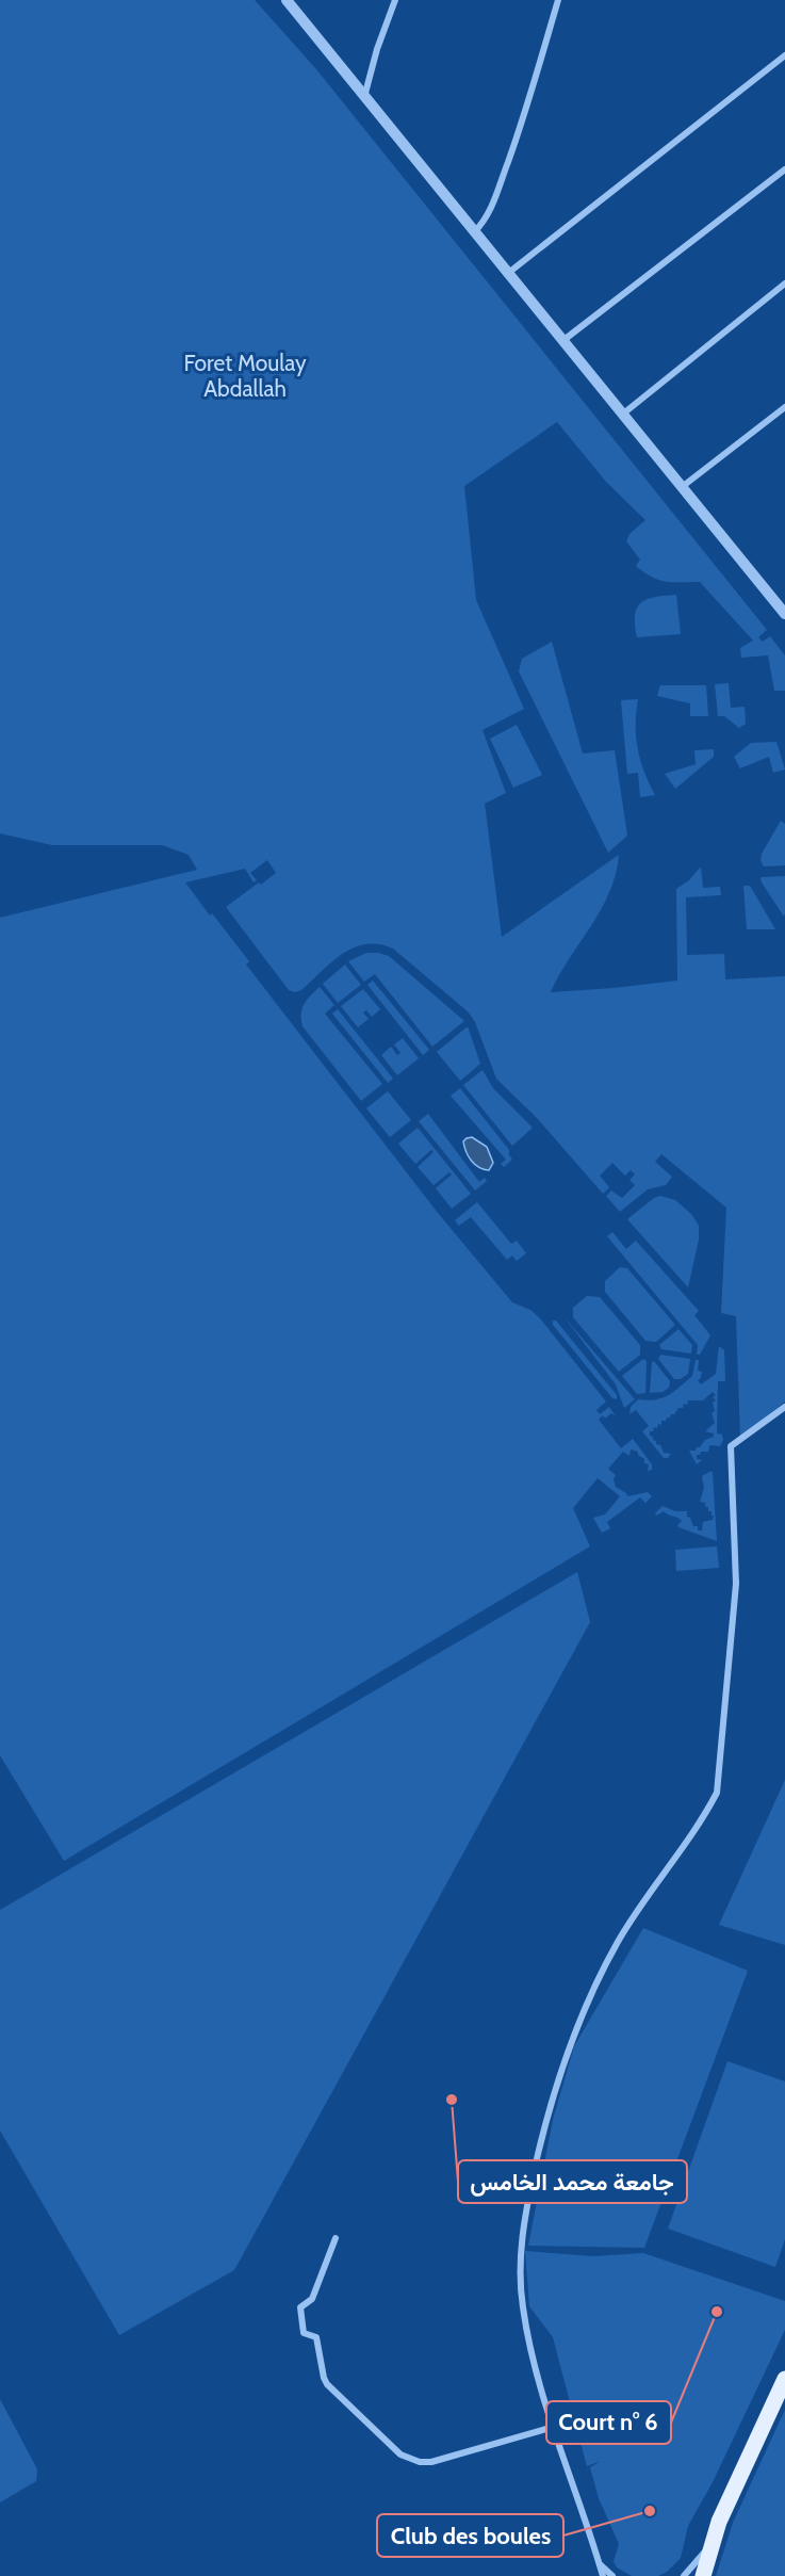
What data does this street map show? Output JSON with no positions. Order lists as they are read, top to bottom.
{
  "parks": ["Foret Moulay Abdallah"],
  "places": ["جامعة محمد الخامس", "Court n° 6", "Club des boules"]
}
